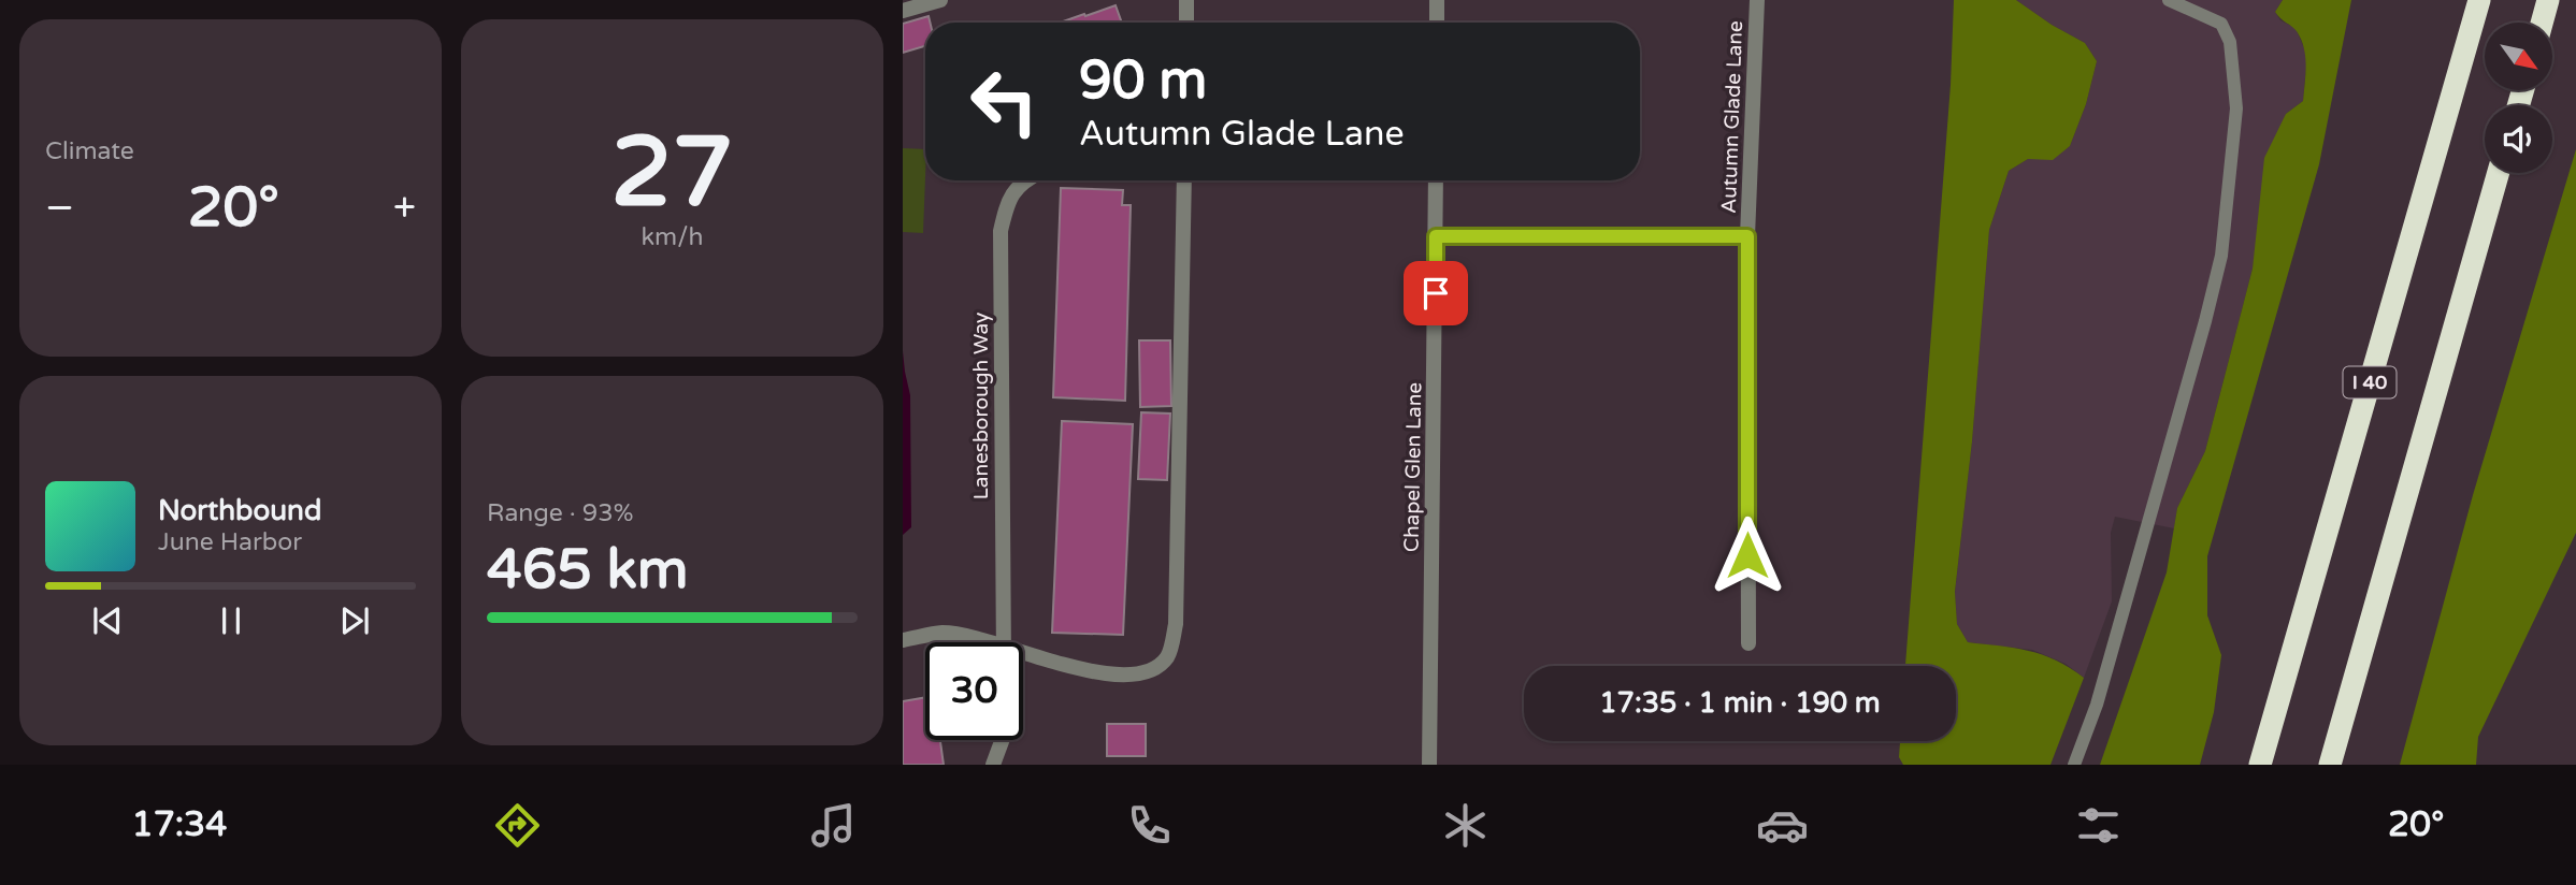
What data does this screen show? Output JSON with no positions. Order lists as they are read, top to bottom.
{
  "streets": {
    "highway": ["I 40"],
    "street": ["Autumn Glade Lane", "Lanesborough Way", "Chapel Glen Lane"]
  },
  "crossings": [
    ["Autumn Glade Lane", "Chapel Glen Lane"]
  ],
  "north": "bottom right",
  "page": {
    "tile": [
      "Climate",
      ["27", "km/h"],
      ["Range · 93%", "465 km"]
    ],
    "turn": ["90 m", "Autumn Glade Lane"],
    "heat": ["−", "20°", "+"],
    "song": ["Northbound", "June Harbor"],
    "limit": "30",
    "trip": "17:35 · 1 min · 190 m",
    "tabs": ["17:34", "20°"]
  }
}
